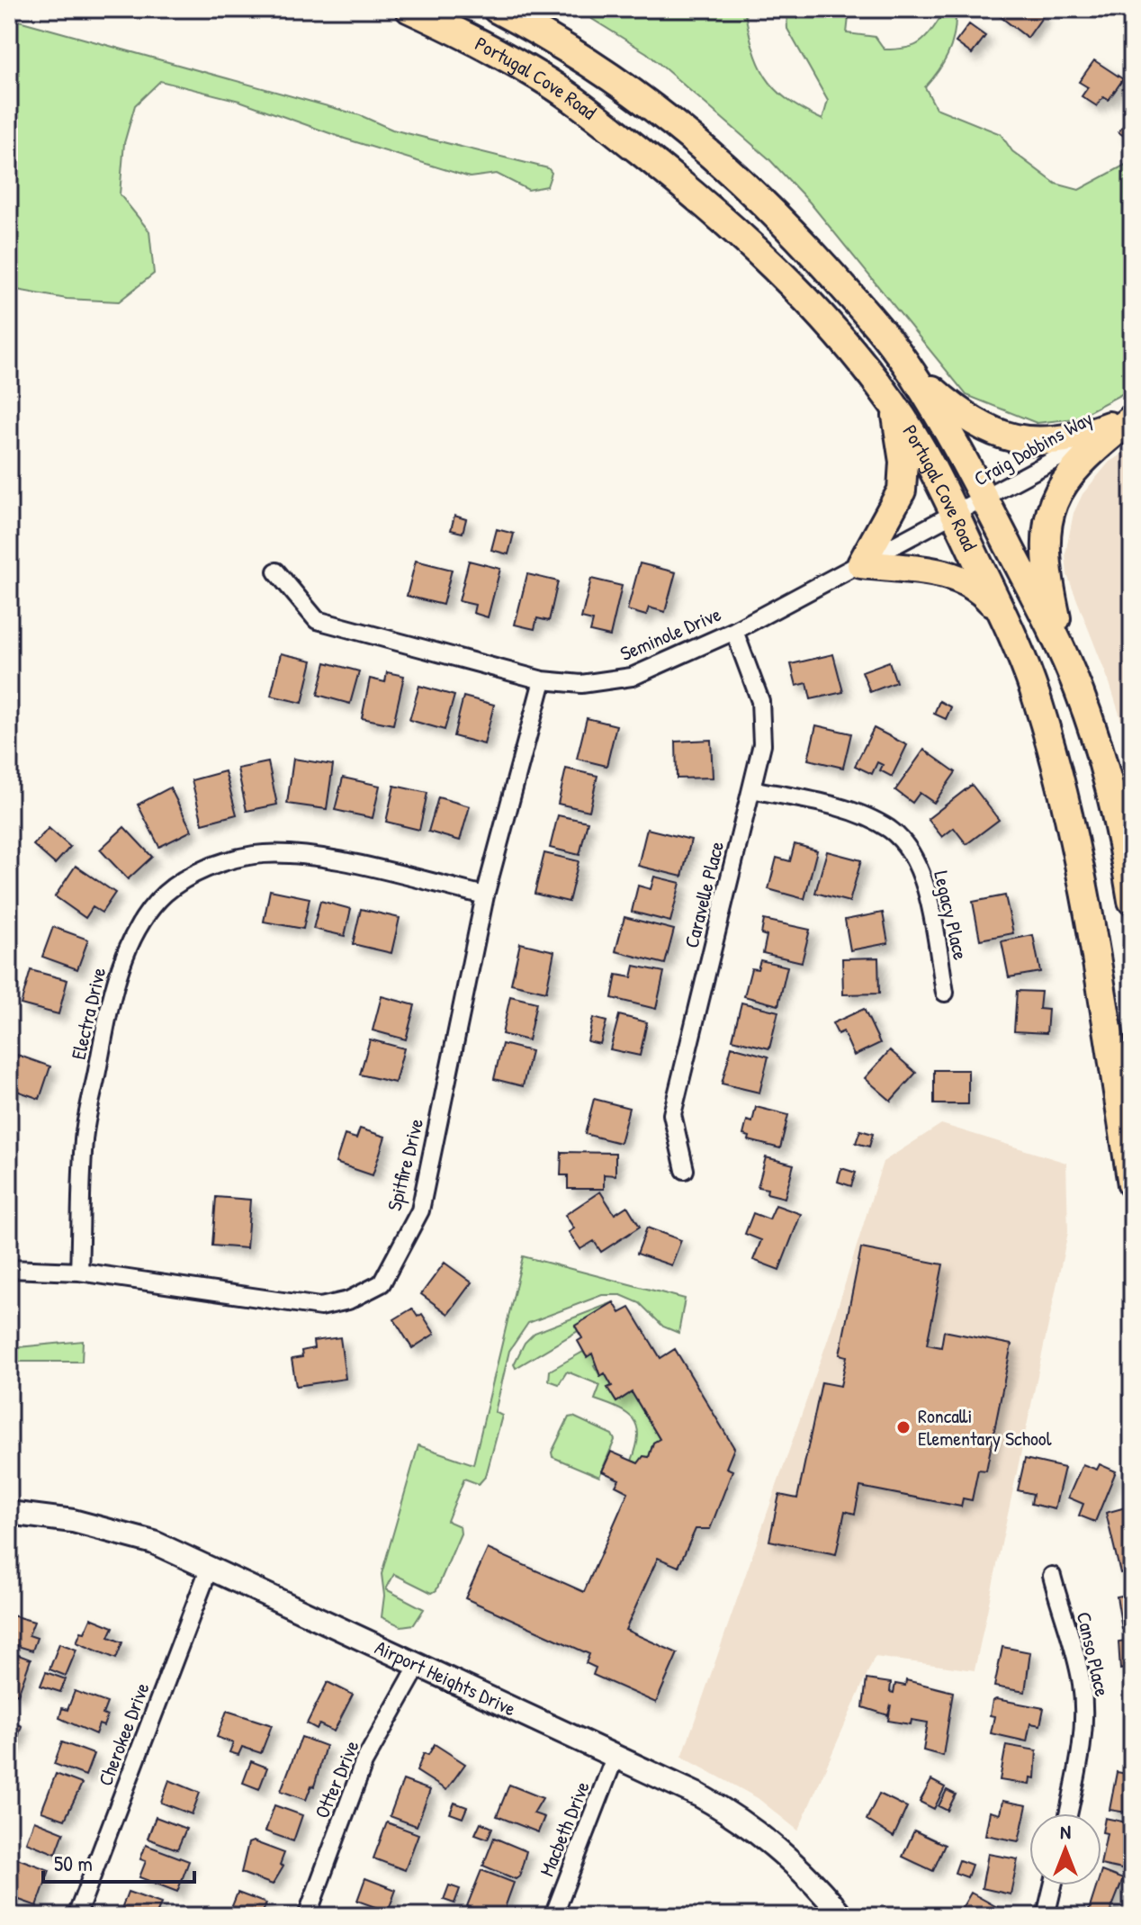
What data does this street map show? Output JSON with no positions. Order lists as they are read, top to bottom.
{
  "streets": {
    "main road": ["Portugal Cove Road"],
    "street": [
      "Craig Dobbins Way",
      "Seminole Drive",
      "Caravelle Place",
      "Legacy Place",
      "Electra Drive",
      "Spitfire Drive",
      "Canso Place",
      "Airport Heights Drive",
      "Cherokee Drive",
      "Otter Drive",
      "Macbeth Drive"
    ]
  },
  "crossings": [
    ["Portugal Cove Road", "Craig Dobbins Way"],
    ["Portugal Cove Road", "Seminole Drive"],
    ["Craig Dobbins Way", "Seminole Drive"],
    ["Seminole Drive", "Caravelle Place"],
    ["Seminole Drive", "Spitfire Drive"],
    ["Caravelle Place", "Legacy Place"],
    ["Electra Drive", "Spitfire Drive"],
    ["Airport Heights Drive", "Cherokee Drive"],
    ["Airport Heights Drive", "Otter Drive"],
    ["Airport Heights Drive", "Macbeth Drive"]
  ],
  "places": ["Roncalli Elementary School"],
  "scale_bar": "50 m",
  "north": "top"
}
